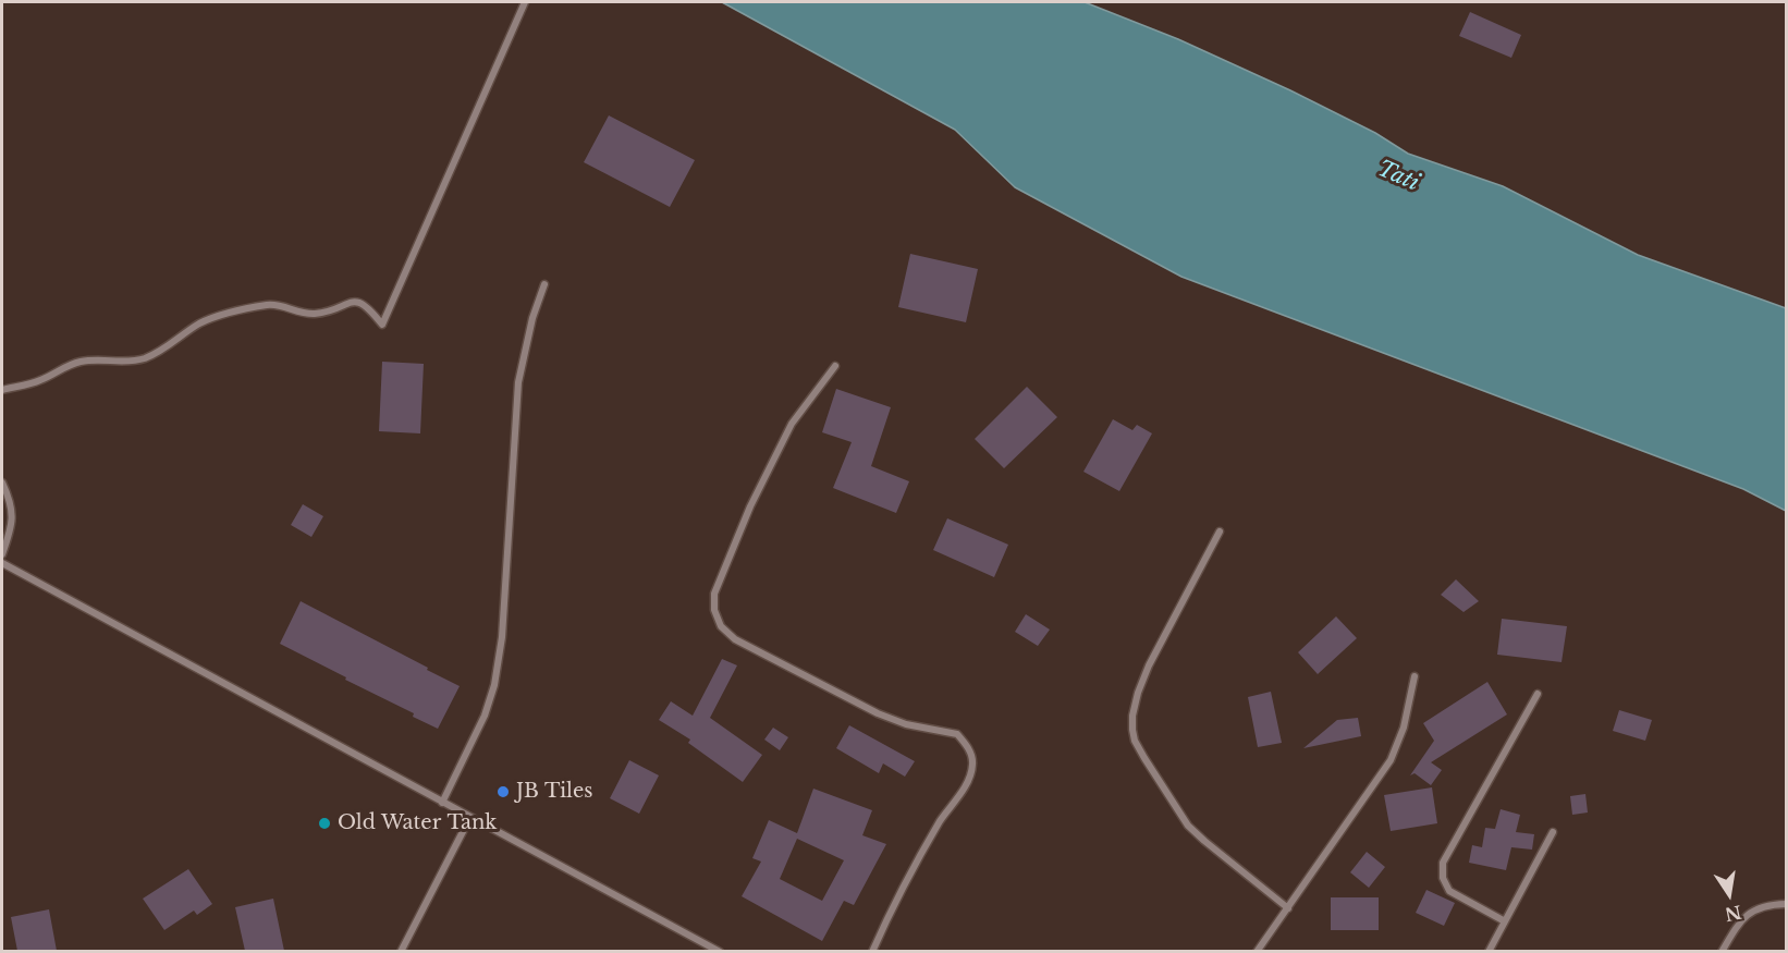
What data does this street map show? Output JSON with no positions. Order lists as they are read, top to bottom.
{
  "water": ["Tati"],
  "places": ["JB Tiles", "Old Water Tank"],
  "north": "bottom"
}
